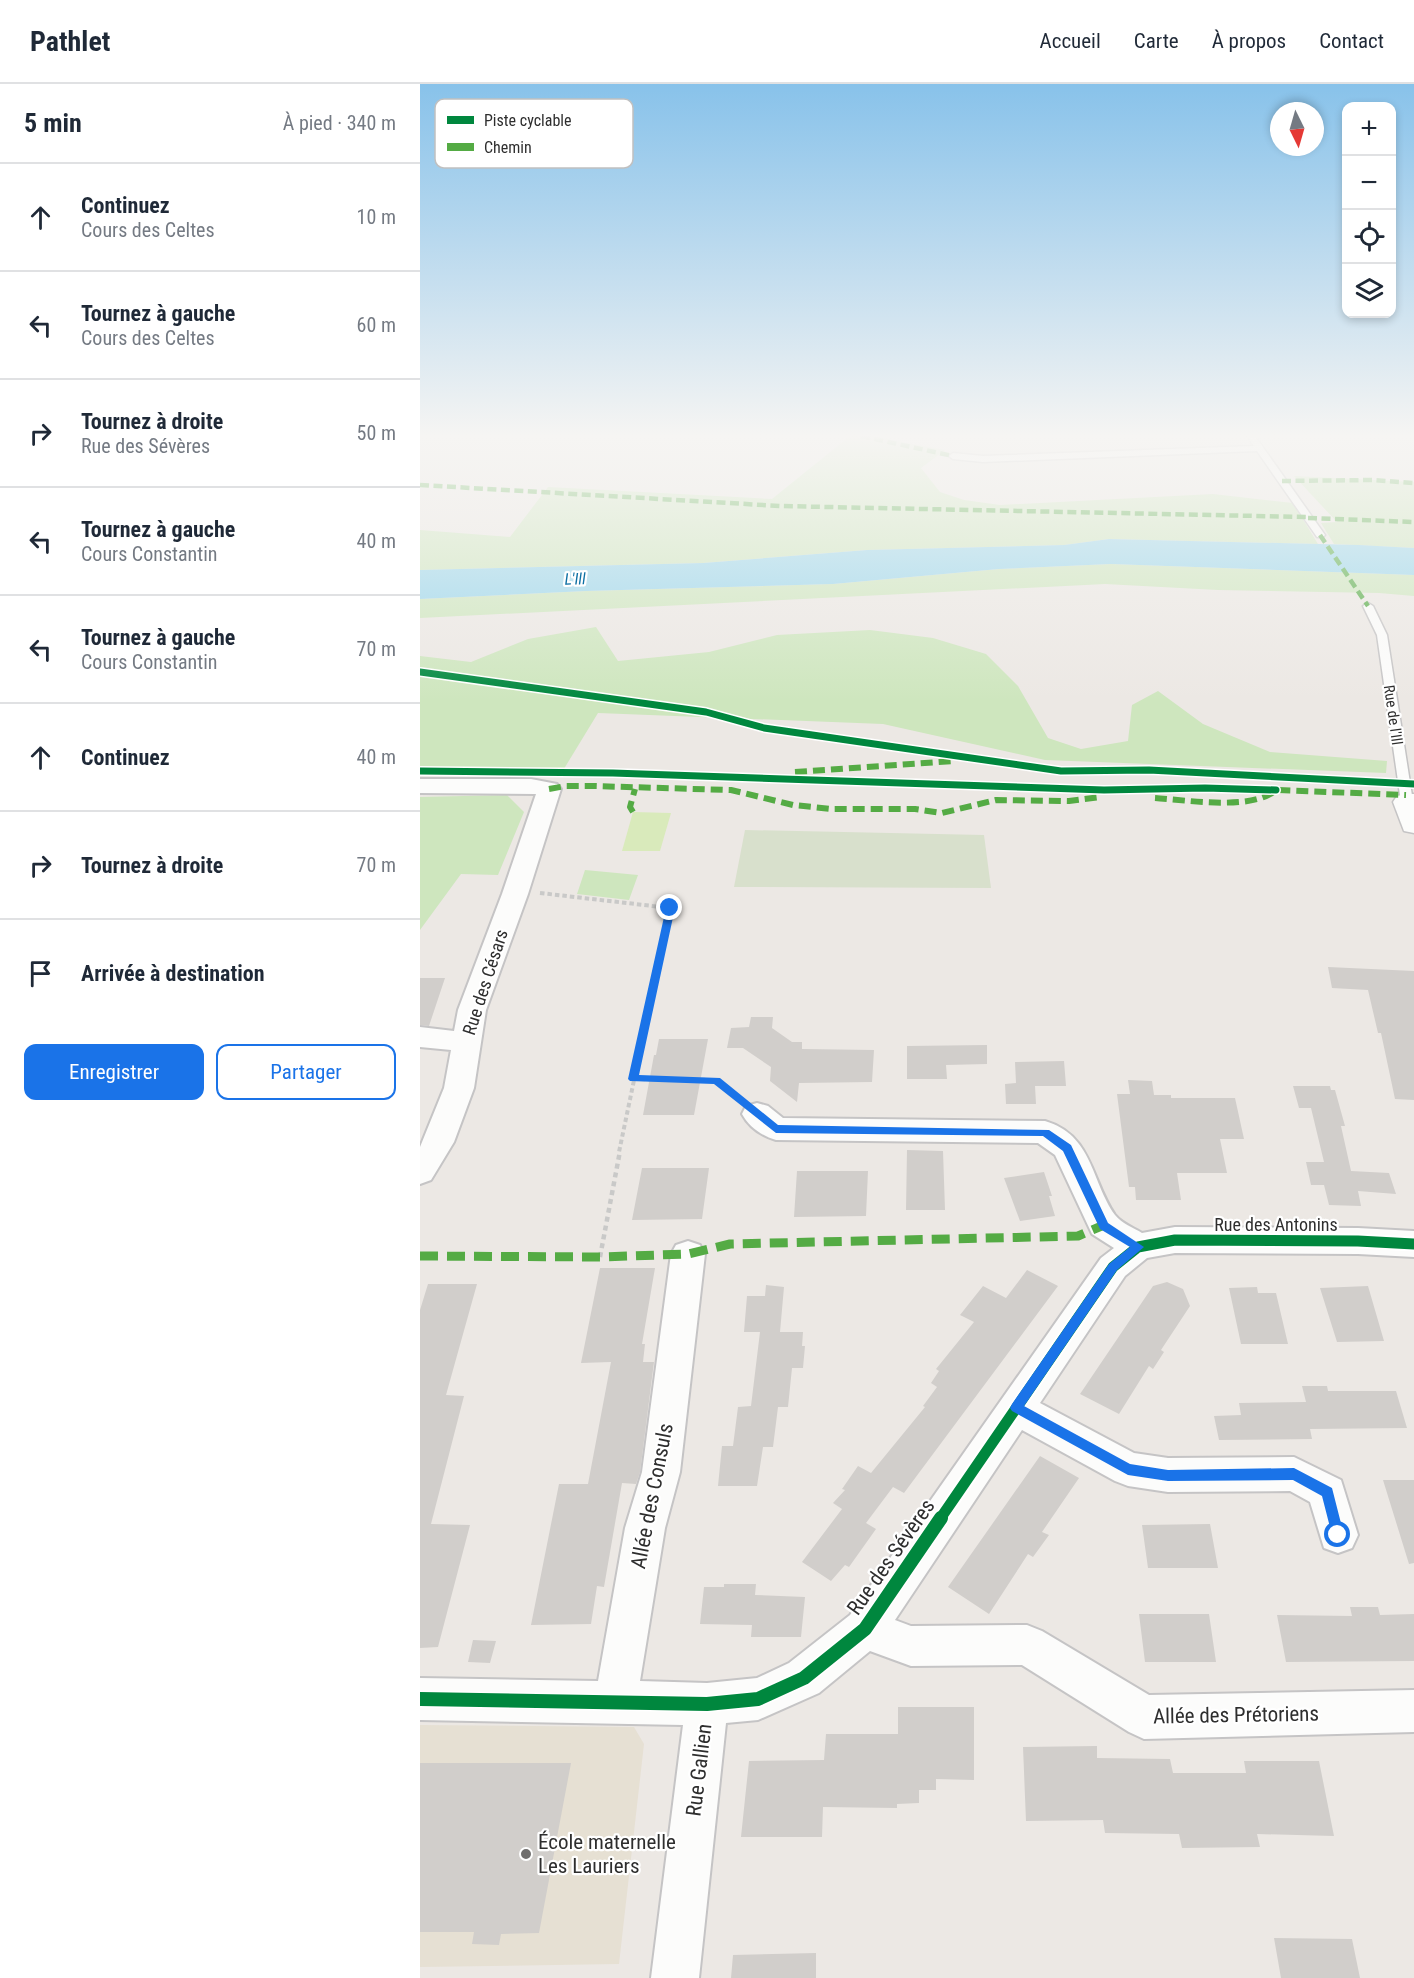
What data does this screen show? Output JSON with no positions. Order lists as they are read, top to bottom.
{
  "streets": {
    "street": [
      "Rue des Césars",
      "Rue des Antonins",
      "Allée des Consuls",
      "Rue des Sévères",
      "Allée des Prétoriens",
      "Rue Gallien"
    ],
    "lane": ["Rue de l'Ill"]
  },
  "crossings": [
    ["Rue des Antonins", "Rue des Sévères"],
    ["Allée des Consuls", "Rue des Sévères"],
    ["Rue des Sévères", "Allée des Prétoriens"],
    ["Rue des Sévères", "Rue Gallien"]
  ],
  "water": ["L'Ill"],
  "places": ["École maternelle Les Lauriers"],
  "legend": ["Piste cyclable", "Chemin"],
  "north": "bottom",
  "page": {
    "header": "Pathlet",
    "nav": [
      "Accueil",
      "Carte",
      "À propos",
      "Contact"
    ],
    "heading": ["5 min", "À pied · 340 m"],
    "map_buttons": ["+", "−"],
    "list": [
      ["Continuez", "Cours des Celtes", "10 m"],
      ["Tournez à gauche", "Cours des Celtes", "60 m"],
      ["Tournez à droite", "Rue des Sévères", "50 m"],
      ["Tournez à gauche", "Cours Constantin", "40 m"],
      ["Tournez à gauche", "Cours Constantin", "70 m"],
      ["Continuez", "40 m"],
      ["Tournez à droite", "70 m"],
      "Arrivée à destination"
    ],
    "buttons": ["Enregistrer", "Partager"]
  }
}
